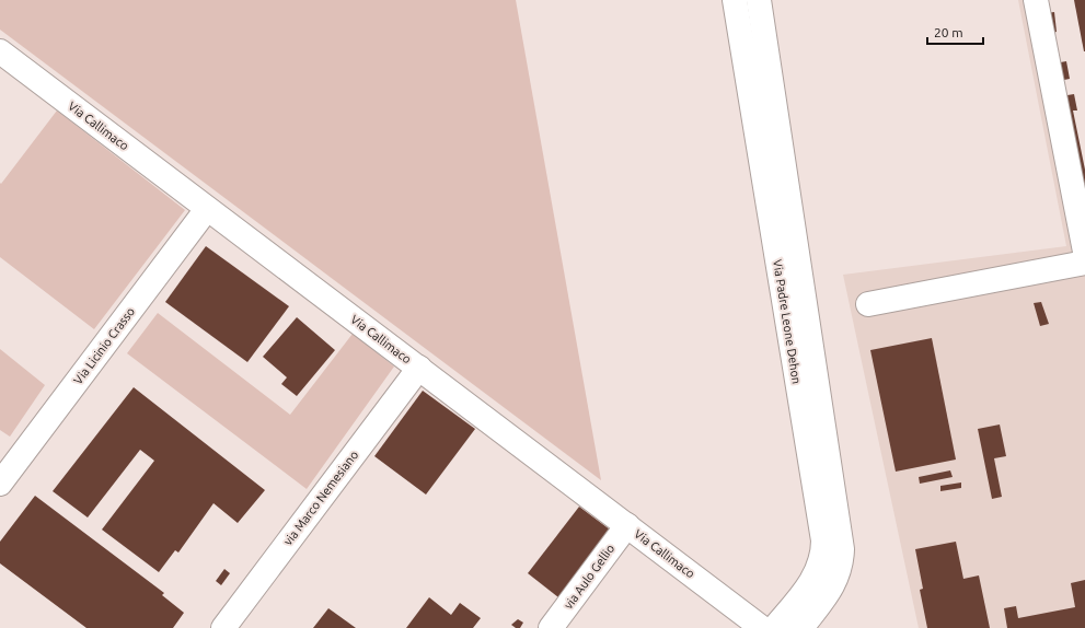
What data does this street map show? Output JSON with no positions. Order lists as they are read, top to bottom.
{
  "streets": {
    "street": [
      "Via Callimaco",
      "Via Padre Leone Dehon",
      "Via Licinio Crasso",
      "via Marco Nemesiano",
      "via Aulo Gellio"
    ]
  },
  "crossings": [
    ["Via Callimaco", "Via Licinio Crasso"],
    ["Via Callimaco", "via Marco Nemesiano"],
    ["Via Callimaco", "via Aulo Gellio"]
  ],
  "scale_bar": "20 m"
}
